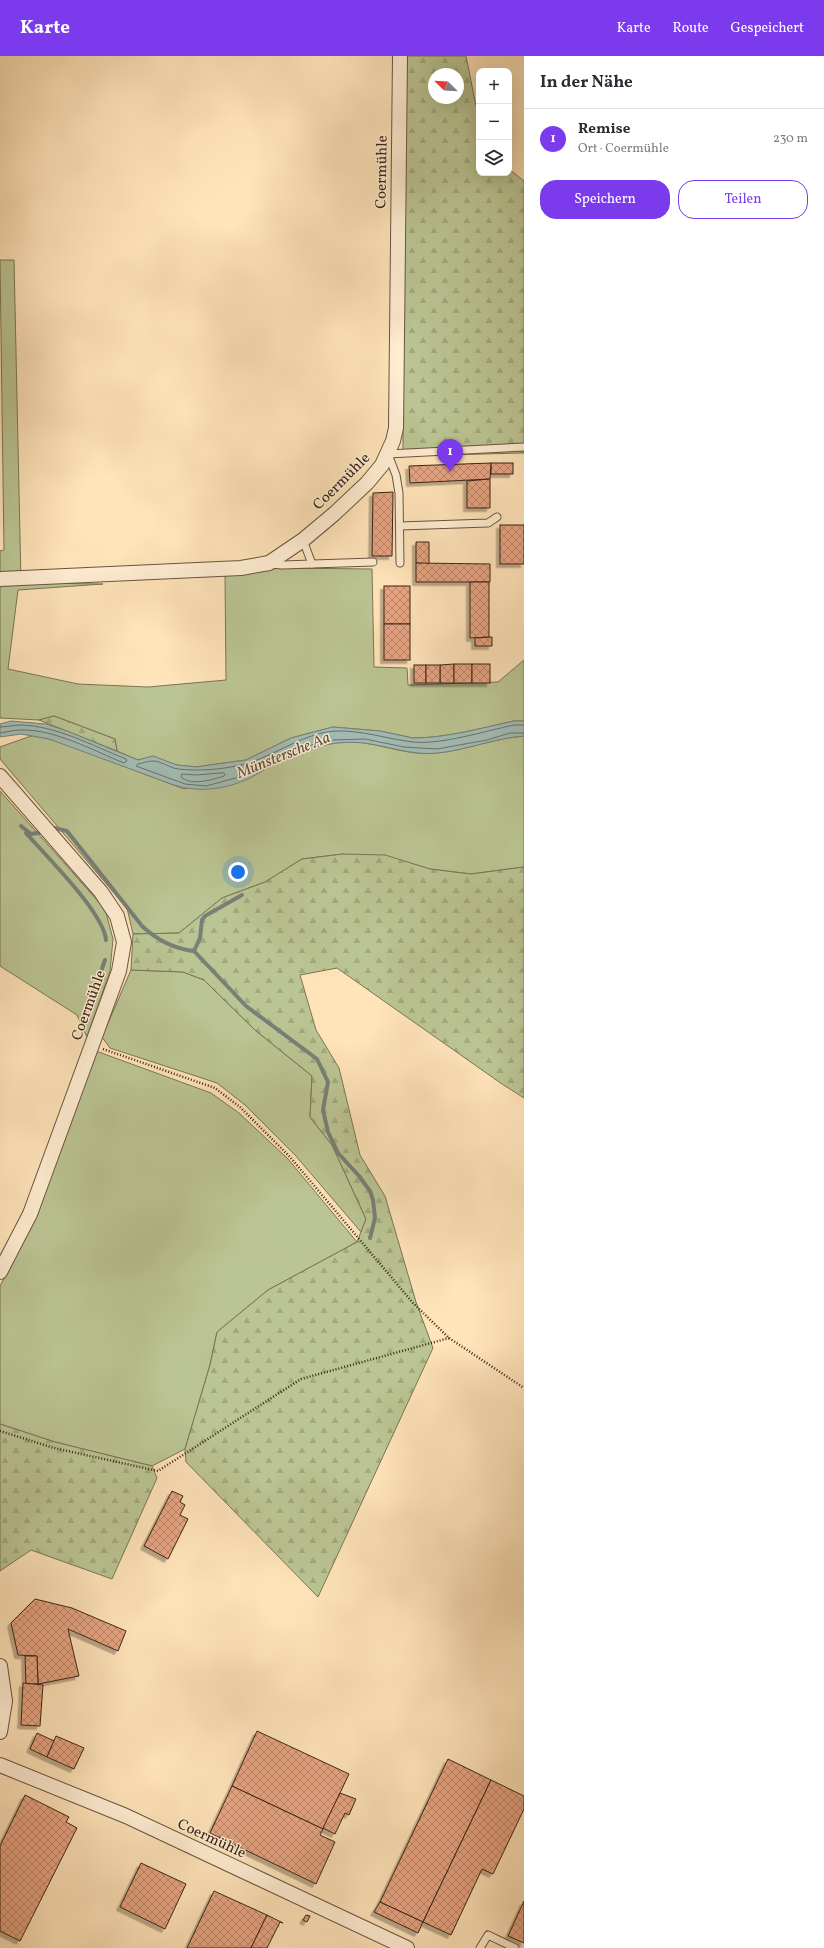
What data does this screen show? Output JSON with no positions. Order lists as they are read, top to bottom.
{
  "streets": {
    "street": ["Coermühle"]
  },
  "water": ["Münstersche Aa"],
  "north": "top left",
  "page": {
    "header": "Karte",
    "nav": ["Karte", "Route", "Gespeichert"],
    "heading": "In der Nähe",
    "map_buttons": ["+", "−"],
    "list": [
      {
        "mark": "1",
        "name": "Remise",
        "note": "Ort · Coermühle",
        "value": "230 m"
      }
    ],
    "buttons": ["Speichern", "Teilen"],
    "pins": "1"
  }
}
